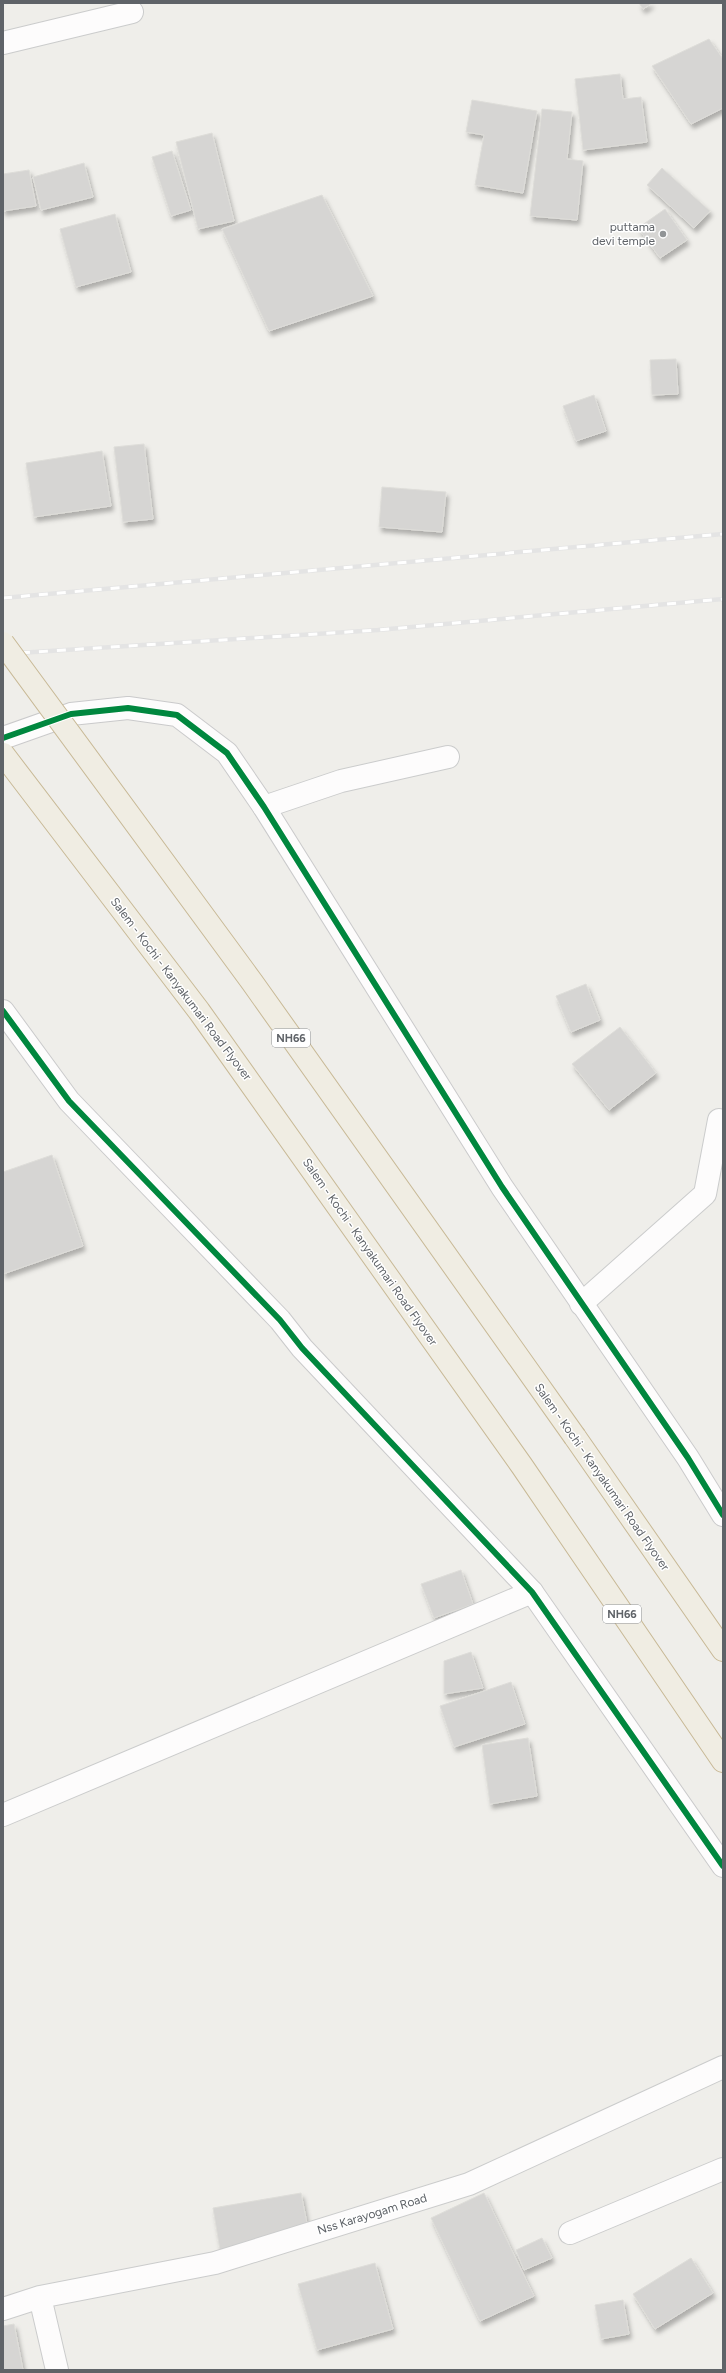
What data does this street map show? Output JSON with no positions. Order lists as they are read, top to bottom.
{
  "streets": {
    "highway": ["Salem - Kochi - Kanyakumari Road Flyover", "NH66"],
    "street": ["Nss Karayogam Road"]
  },
  "places": ["puttama devi temple"]
}
